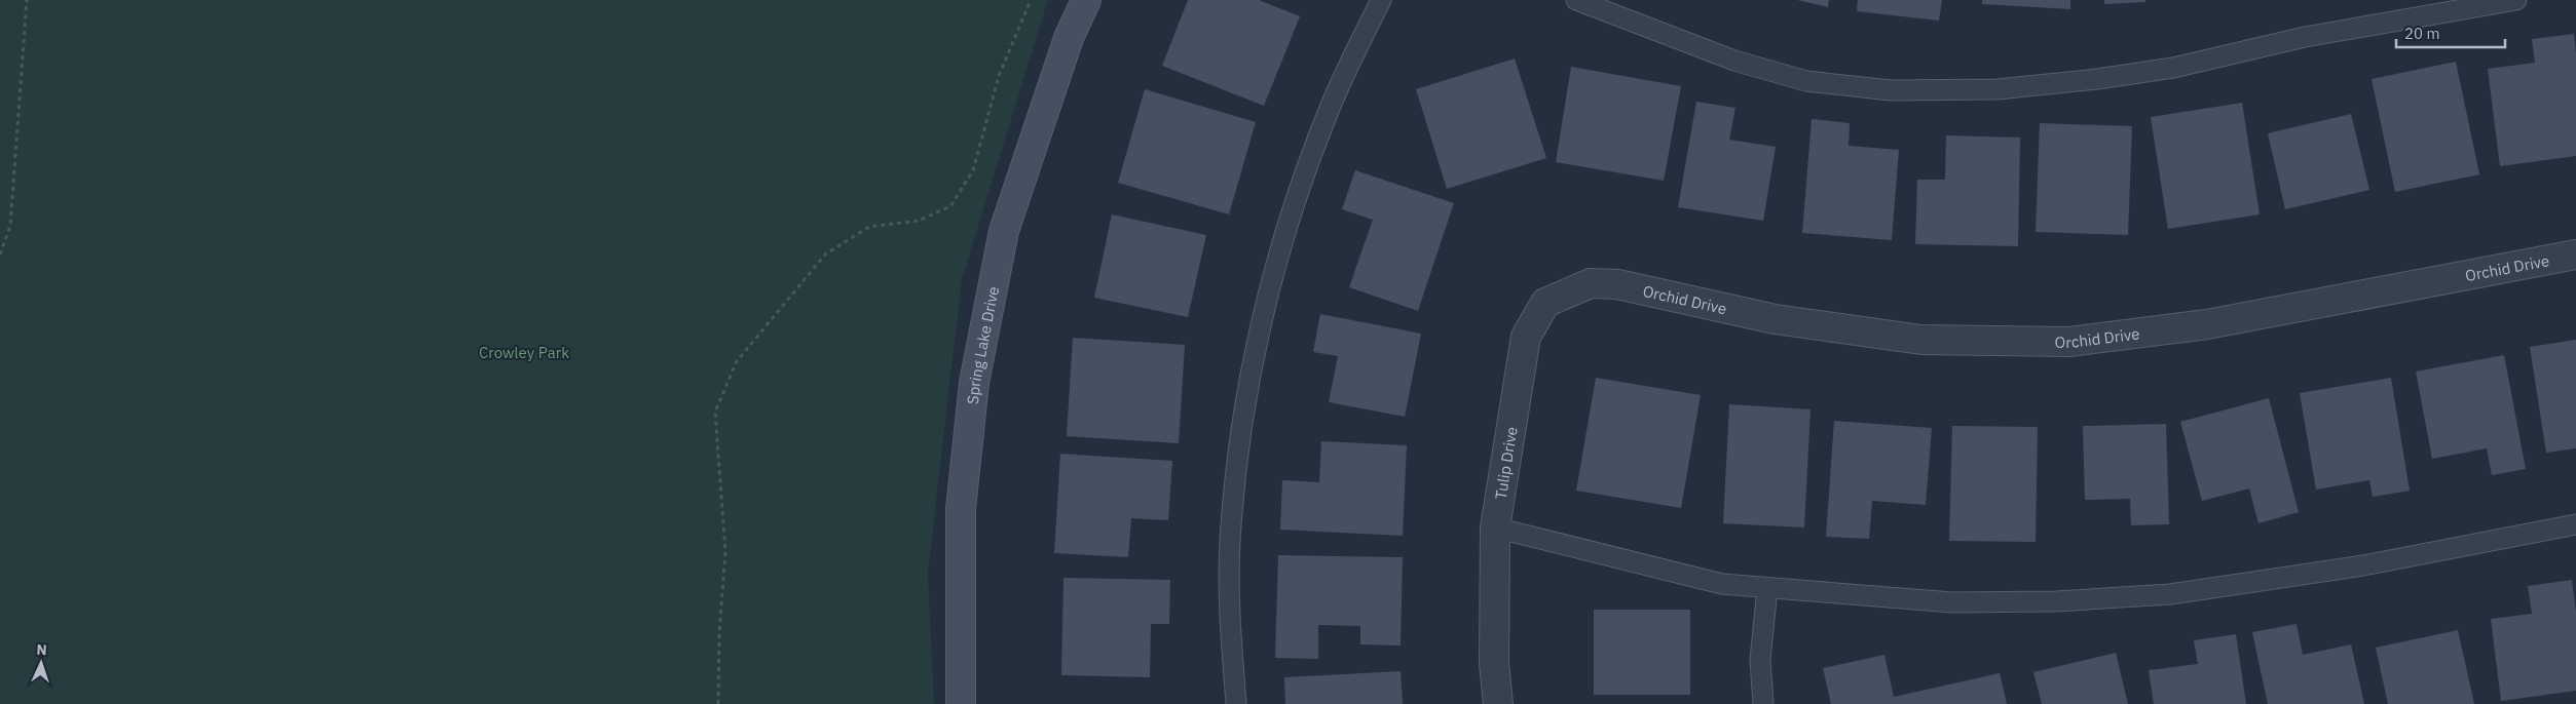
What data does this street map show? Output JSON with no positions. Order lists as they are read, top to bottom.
{
  "streets": {
    "street": ["Orchid Drive", "Spring Lake Drive", "Tulip Drive"]
  },
  "crossings": [
    ["Orchid Drive", "Tulip Drive"]
  ],
  "parks": ["Crowley Park"],
  "scale_bar": "20 m",
  "north": "top"
}
